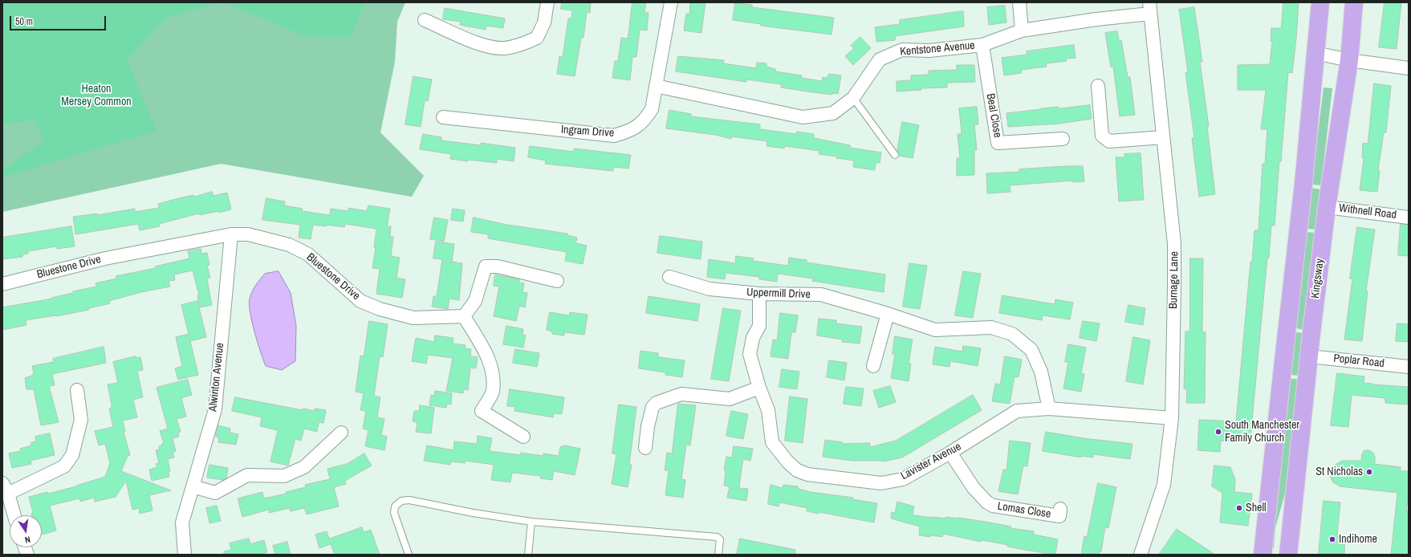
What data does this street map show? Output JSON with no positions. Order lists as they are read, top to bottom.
{
  "streets": {
    "highway": ["Kingsway"],
    "street": [
      "Kentstone Avenue",
      "Beal Close",
      "Ingram Drive",
      "Withnell Road",
      "Bluestone Drive",
      "Burnage Lane",
      "Uppermill Drive",
      "Poplar Road",
      "Alwinton Avenue",
      "Lavister Avenue",
      "Lomas Close"
    ]
  },
  "crossings": [
    ["Kentstone Avenue", "Beal Close"],
    ["Kentstone Avenue", "Ingram Drive"],
    ["Kentstone Avenue", "Burnage Lane"],
    ["Withnell Road", "Kingsway"],
    ["Bluestone Drive", "Alwinton Avenue"],
    ["Kingsway", "Poplar Road"],
    ["Burnage Lane", "Lavister Avenue"],
    ["Uppermill Drive", "Lavister Avenue"],
    ["Lavister Avenue", "Lomas Close"]
  ],
  "parks": ["Heaton Mersey Common"],
  "places": [
    "South Manchester Family Church",
    "St Nicholas",
    "Shell",
    "Indihome"
  ],
  "scale_bar": "50 m",
  "north": "bottom"
}
